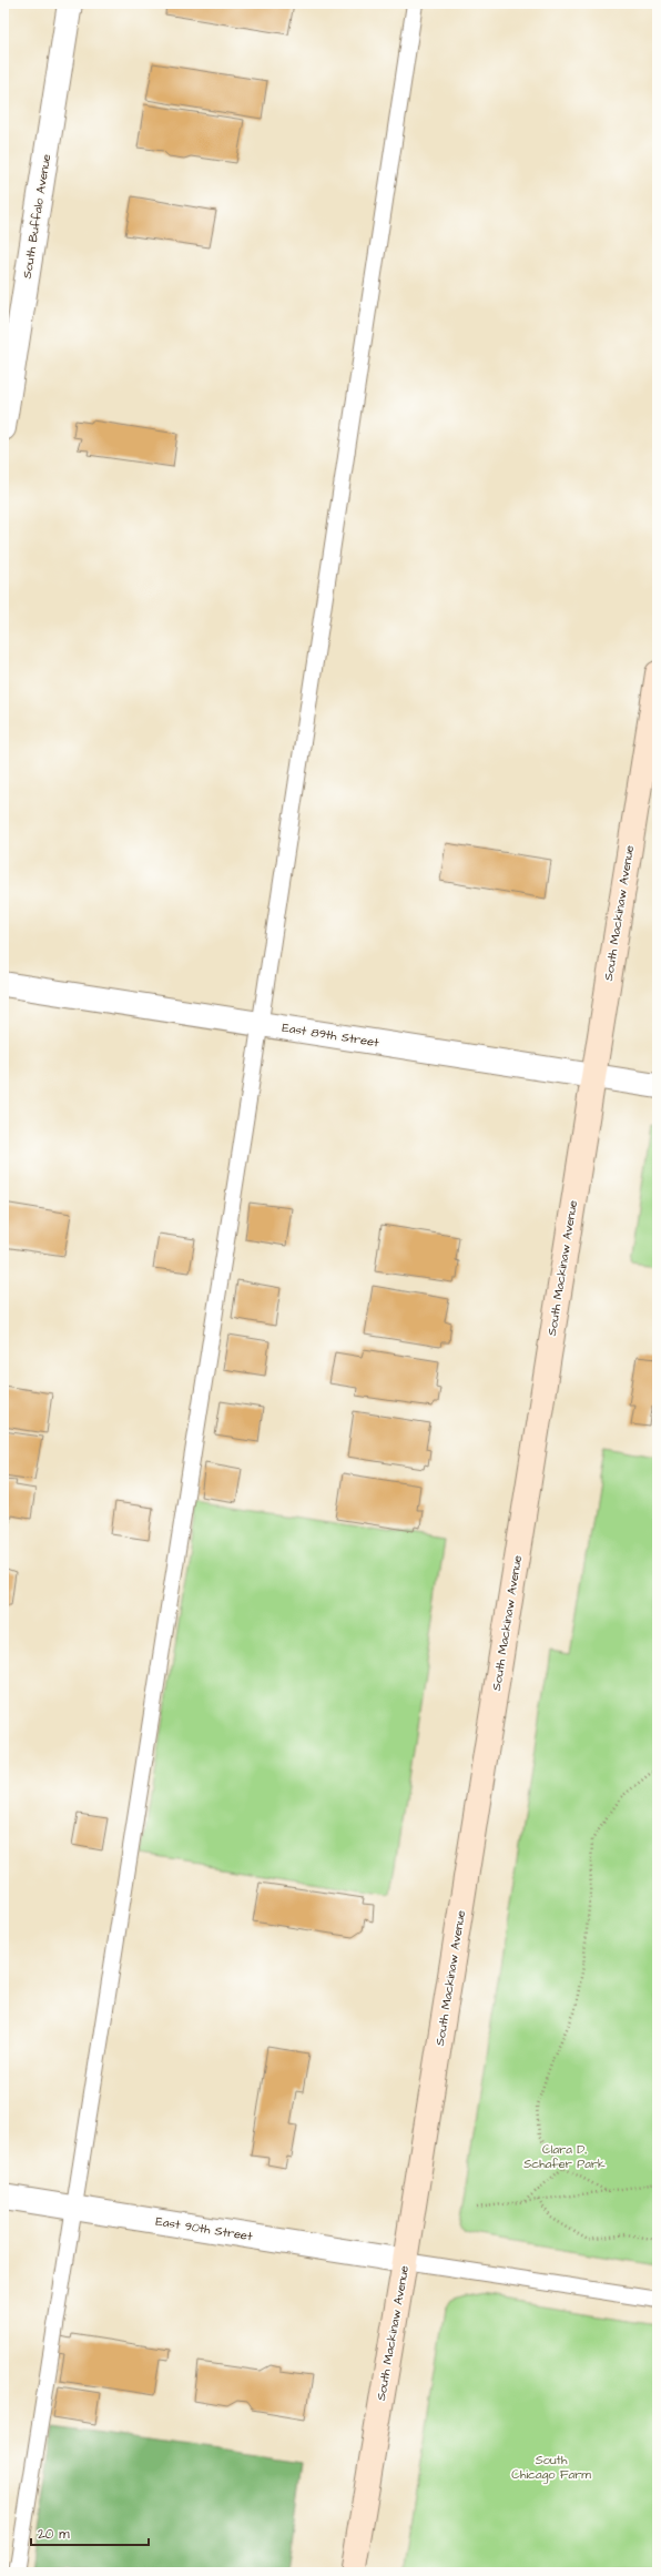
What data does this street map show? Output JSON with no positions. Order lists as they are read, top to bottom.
{
  "streets": {
    "main road": ["South Mackinaw Avenue"],
    "street": ["South Buffalo Avenue", "East 89th Street", "East 90th Street"]
  },
  "crossings": [
    ["South Mackinaw Avenue", "East 89th Street"],
    ["South Mackinaw Avenue", "East 90th Street"]
  ],
  "parks": ["Clara D. Schafer Park", "South Chicago Farm"],
  "scale_bar": "20 m"
}
